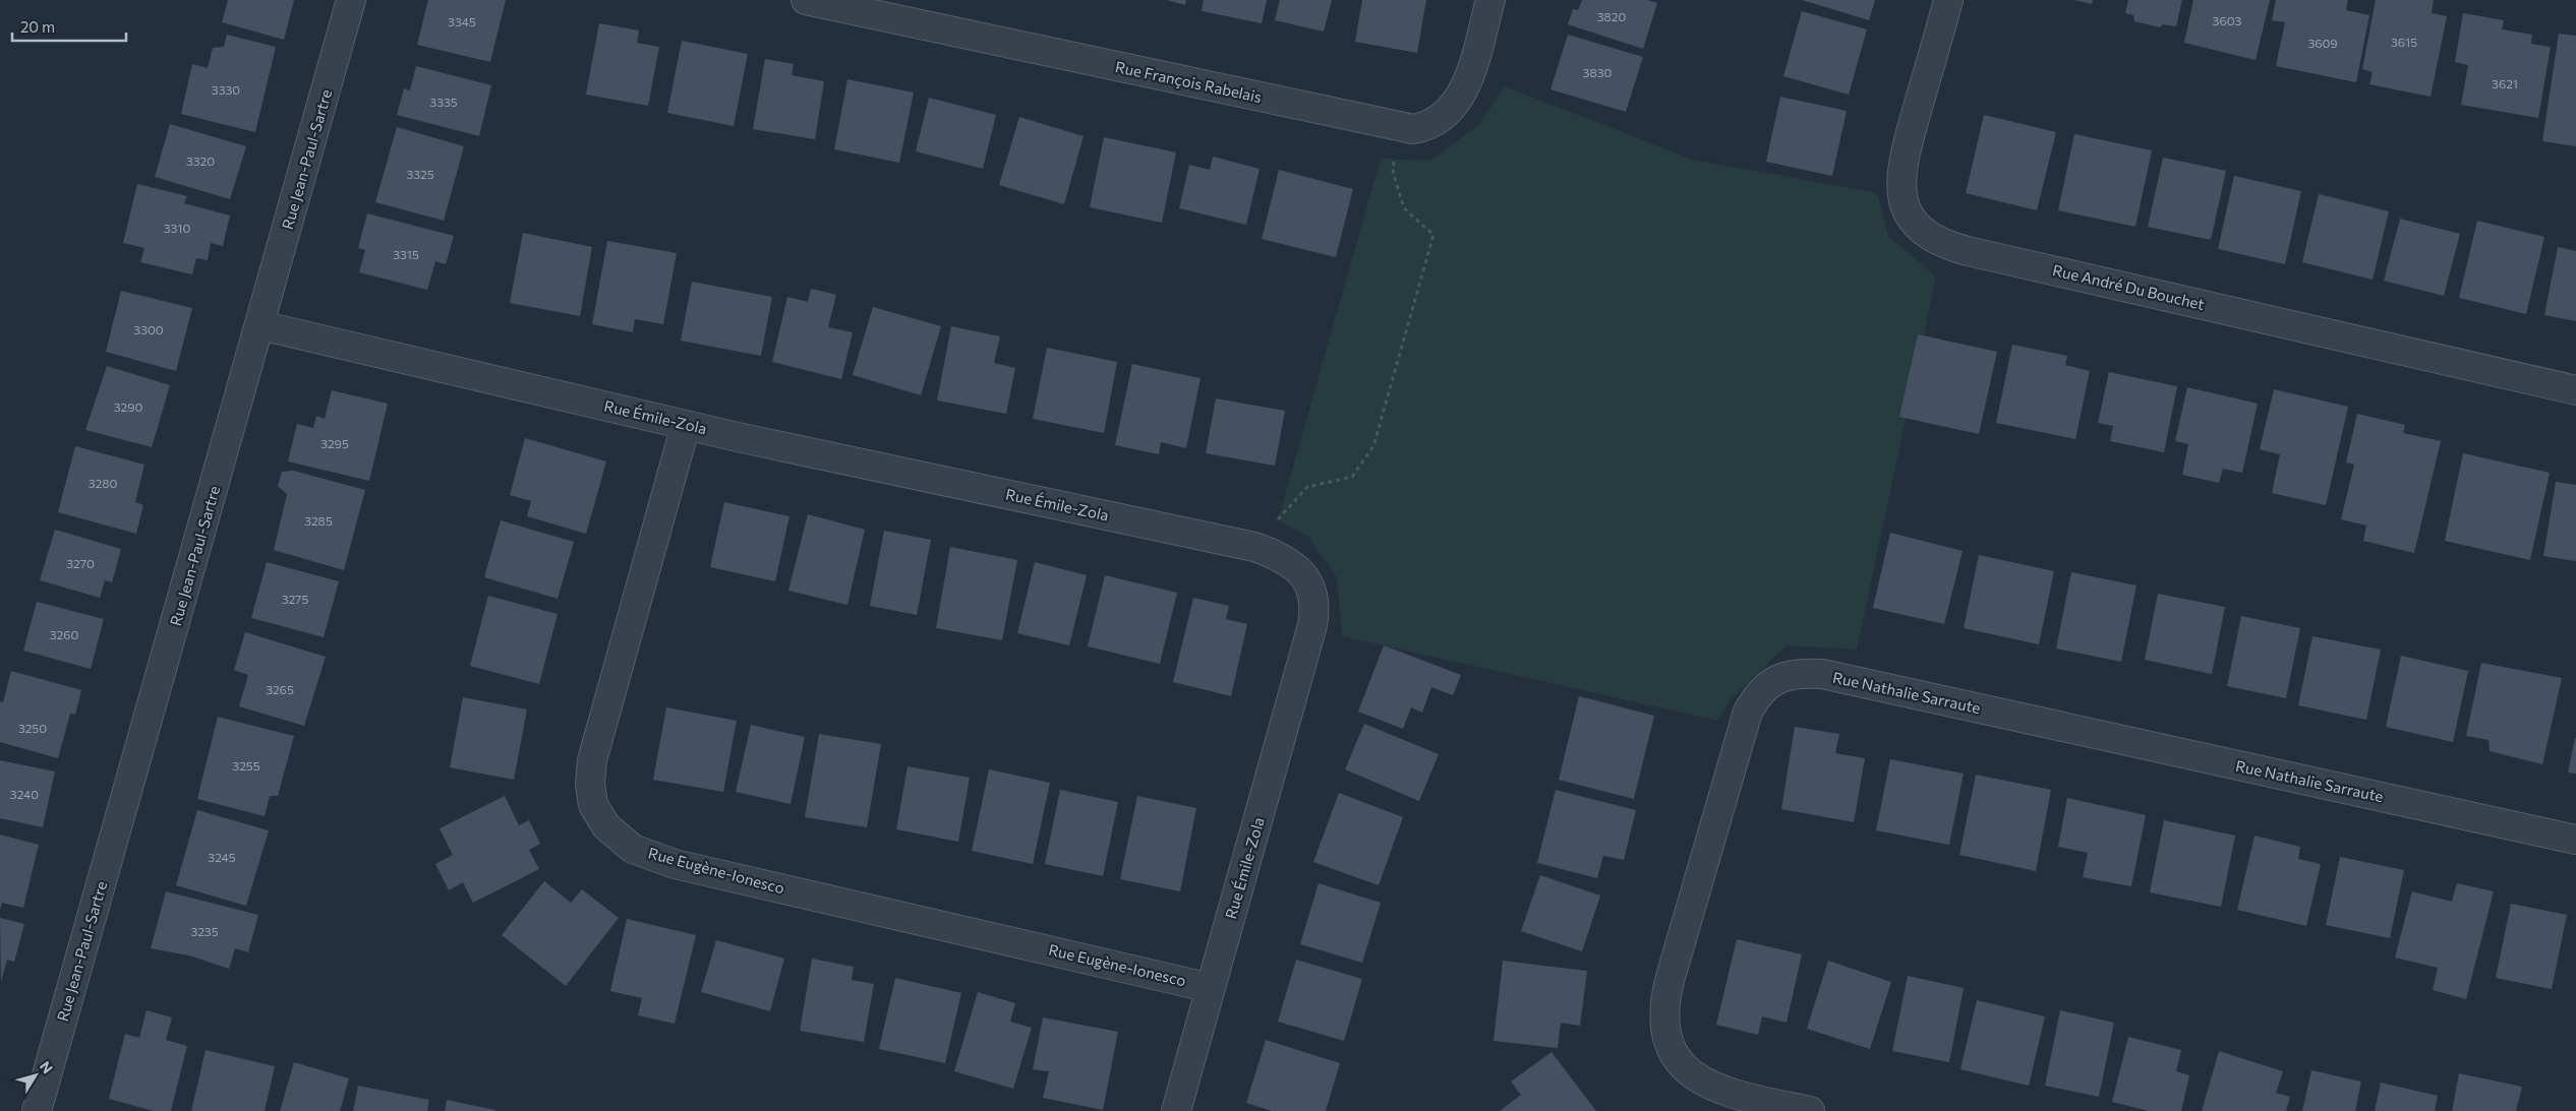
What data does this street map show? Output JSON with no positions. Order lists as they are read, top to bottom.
{
  "streets": {
    "street": [
      "Rue François Rabelais",
      "Rue Jean-Paul-Sartre",
      "Rue André Du Bouchet",
      "Rue Émile-Zola",
      "Rue Nathalie Sarraute",
      "Rue Eugène-Ionesco"
    ]
  },
  "crossings": [
    ["Rue Jean-Paul-Sartre", "Rue Émile-Zola"],
    ["Rue Émile-Zola", "Rue Eugène-Ionesco"]
  ],
  "house_numbers": [
    "3820",
    "3603",
    "3345",
    "3615",
    "3609",
    "3830",
    "3621",
    "3330",
    "3335",
    "3320",
    "3325",
    "3310",
    "3315",
    "3300",
    "3290",
    "3295",
    "3280",
    "3285",
    "3270",
    "3275",
    "3260",
    "3265",
    "3250",
    "3255",
    "3240",
    "3245",
    "3235"
  ],
  "scale_bar": "20 m",
  "north": "top right"
}
